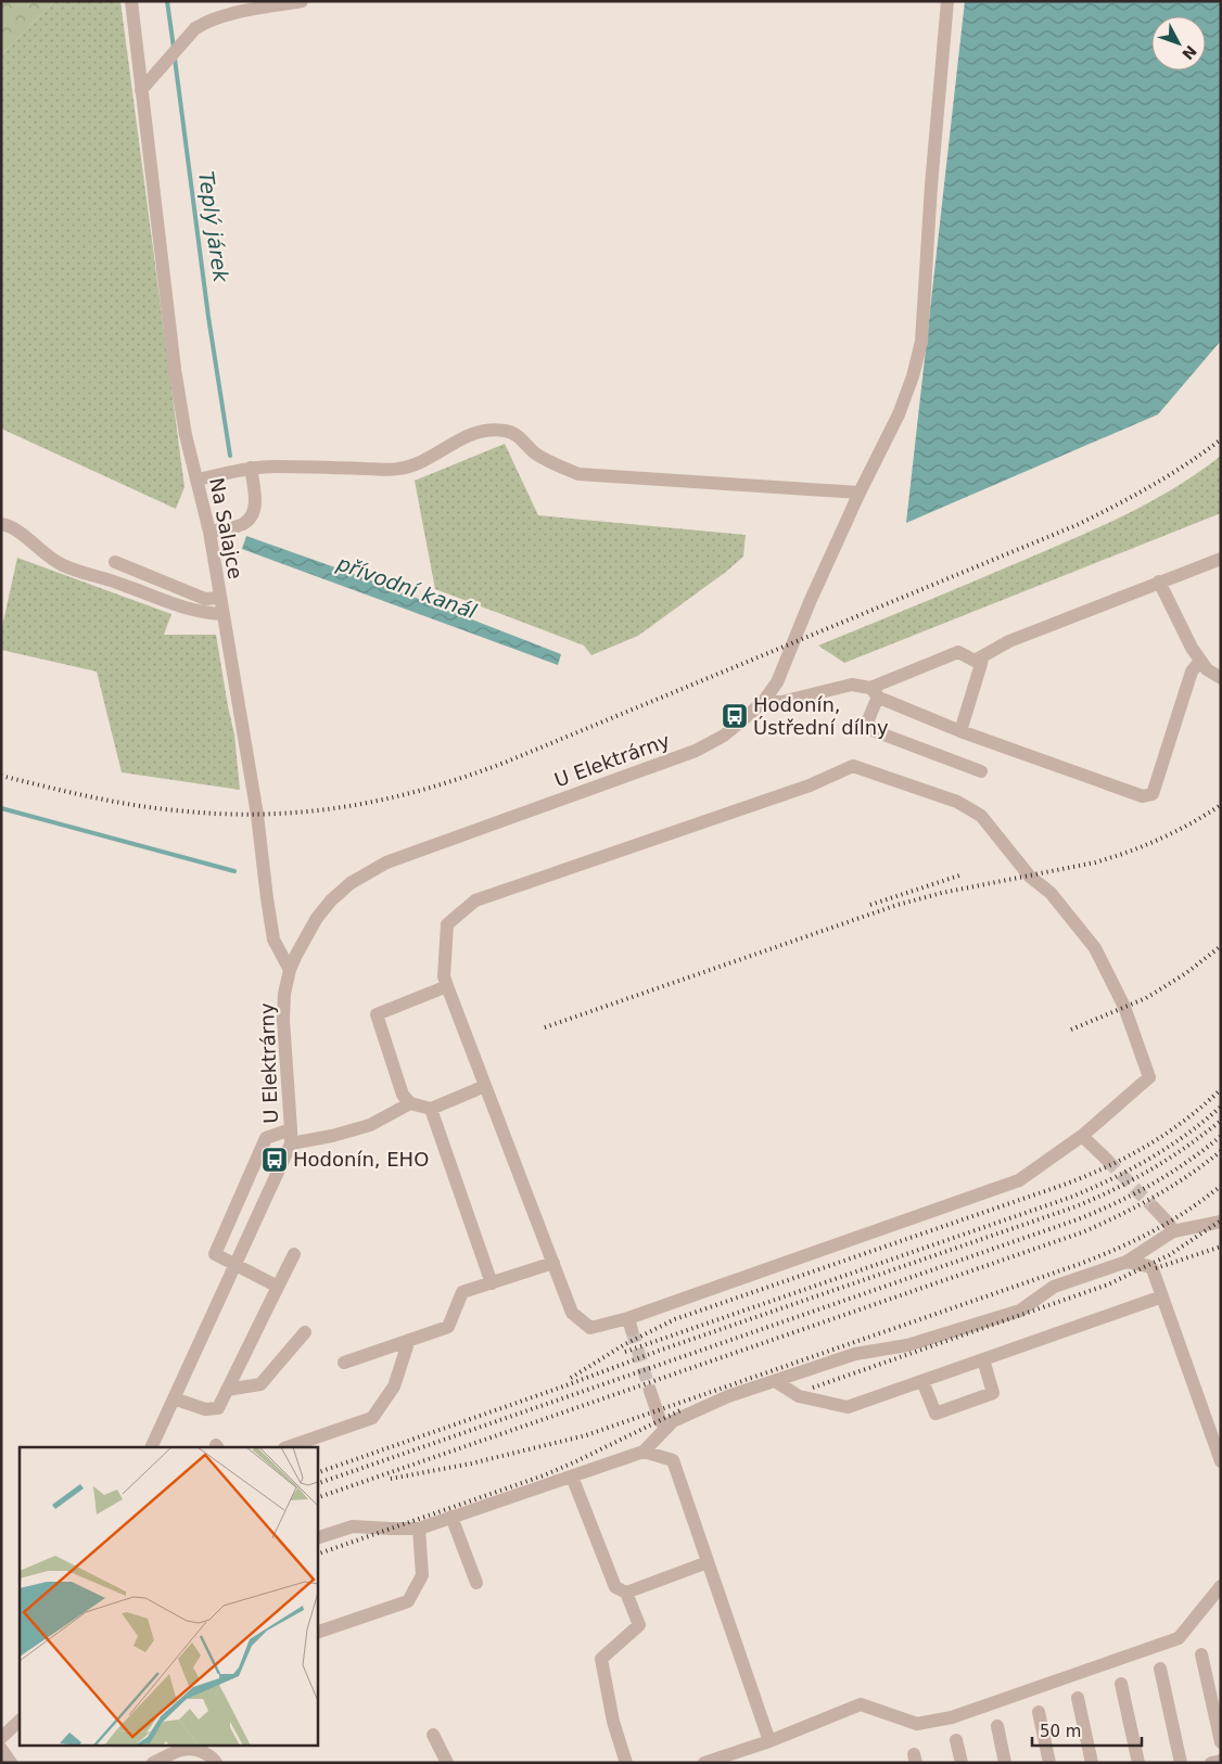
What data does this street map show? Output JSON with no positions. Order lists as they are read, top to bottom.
{
  "streets": {
    "street": ["Na Salajce", "U Elektrárny"]
  },
  "crossings": [
    ["Na Salajce", "U Elektrárny"]
  ],
  "water": ["Teplý járek", "přívodní kanál"],
  "places": {
    "bus stop": ["Hodonín, Ústřední dílny", "Hodonín, EHO"]
  },
  "scale_bar": "50 m",
  "north": "bottom right"
}
